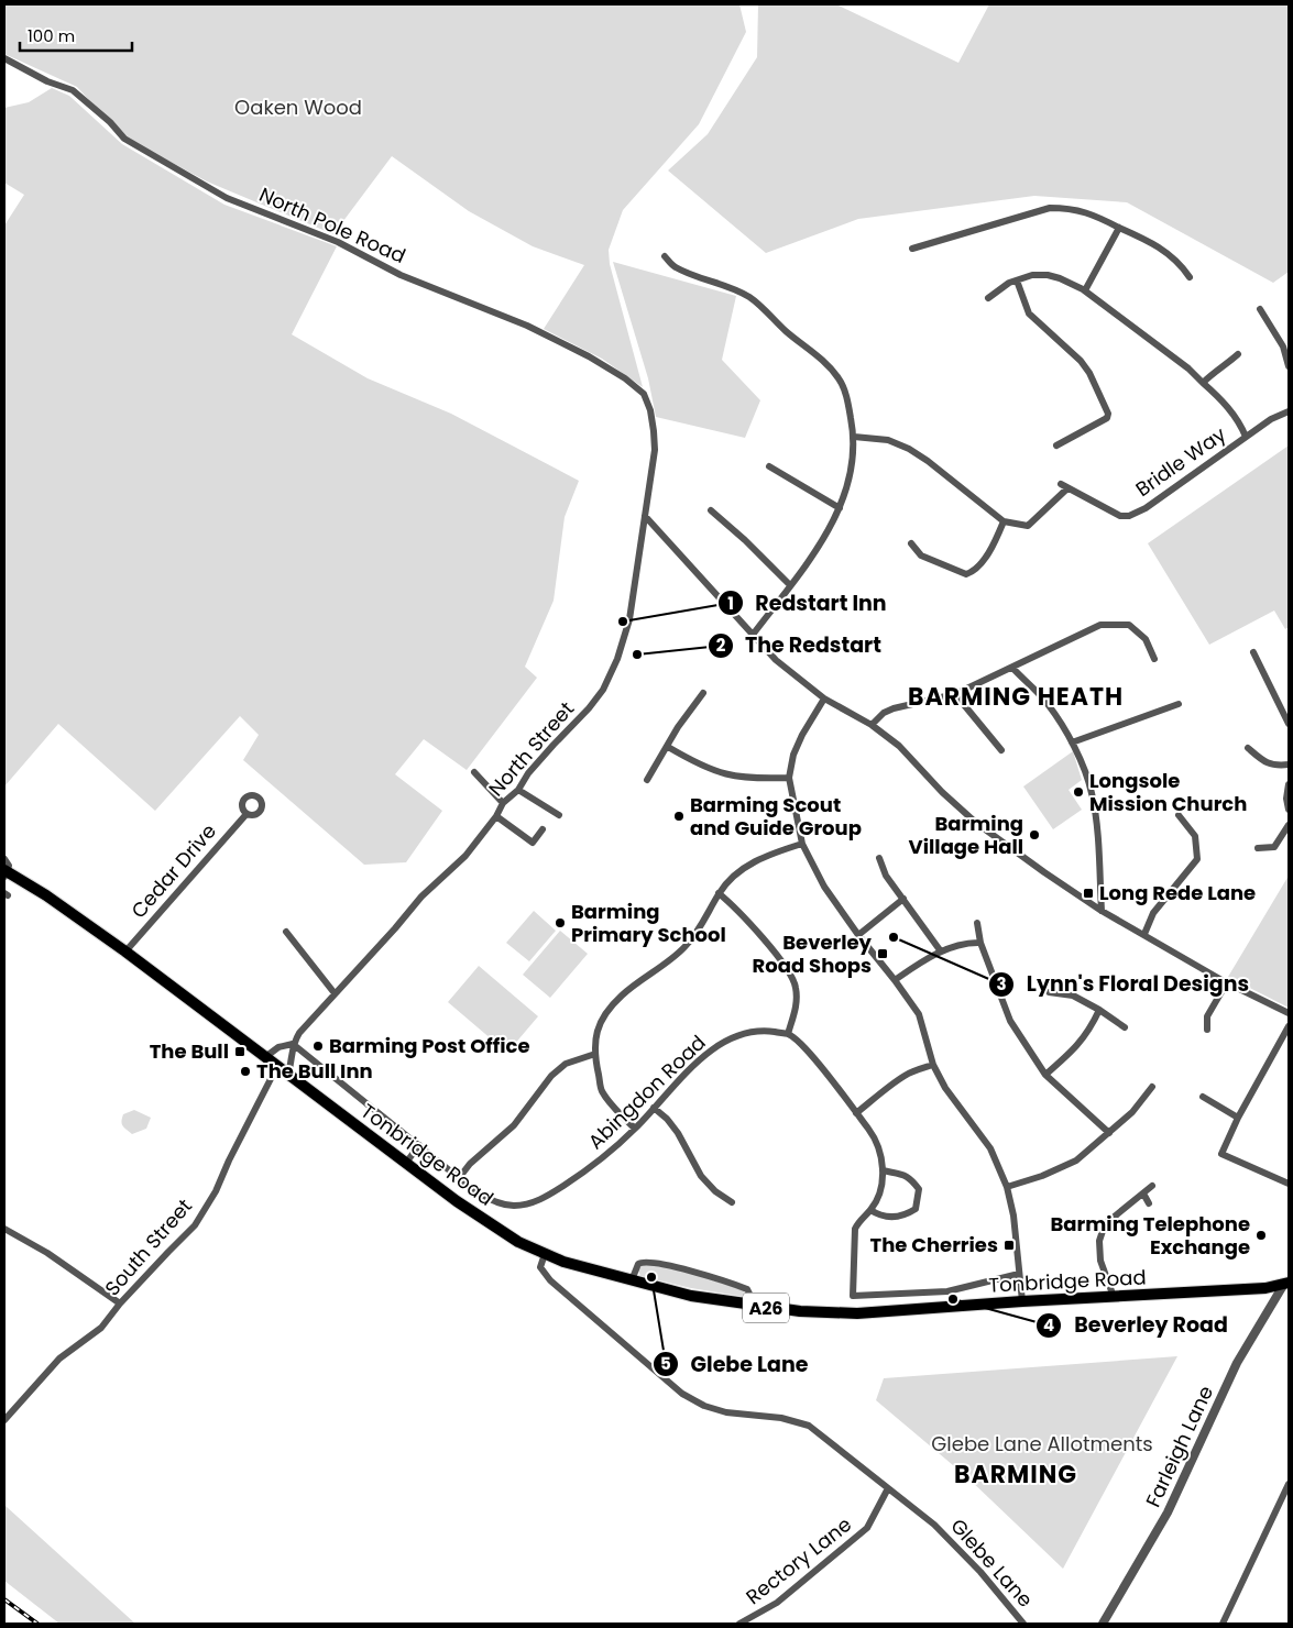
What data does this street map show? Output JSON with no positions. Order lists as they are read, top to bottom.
{
  "streets": {
    "main road": ["Tonbridge Road", "A26"],
    "street": [
      "North Pole Road",
      "Bridle Way",
      "North Street",
      "Cedar Drive",
      "Abingdon Road",
      "South Street",
      "Farleigh Lane",
      "Rectory Lane",
      "Glebe Lane"
    ]
  },
  "crossings": [
    ["North Pole Road", "North Street"],
    ["North Street", "Abingdon Road"],
    ["North Street", "Tonbridge Road"],
    ["Cedar Drive", "Tonbridge Road"],
    ["Tonbridge Road", "South Street"],
    ["Tonbridge Road", "Farleigh Lane"],
    ["Tonbridge Road", "Glebe Lane"],
    ["Rectory Lane", "Glebe Lane"]
  ],
  "districts": ["BARMING HEATH", "BARMING"],
  "parks": ["Oaken Wood", "Glebe Lane Allotments"],
  "places": {
    "other": [
      "Redstart Inn",
      "The Redstart",
      "Longsole Mission Church",
      "Barming Scout and Guide Group",
      "Barming Village Hall",
      "Barming Primary School",
      "Lynn's Floral Designs",
      "Barming Post Office",
      "The Bull Inn",
      "Barming Telephone Exchange",
      "Glebe Lane",
      "Beverley Road"
    ],
    "transit": [
      "Long Rede Lane",
      "Beverley Road Shops",
      "The Bull",
      "The Cherries"
    ]
  },
  "scale_bar": "100 m"
}
